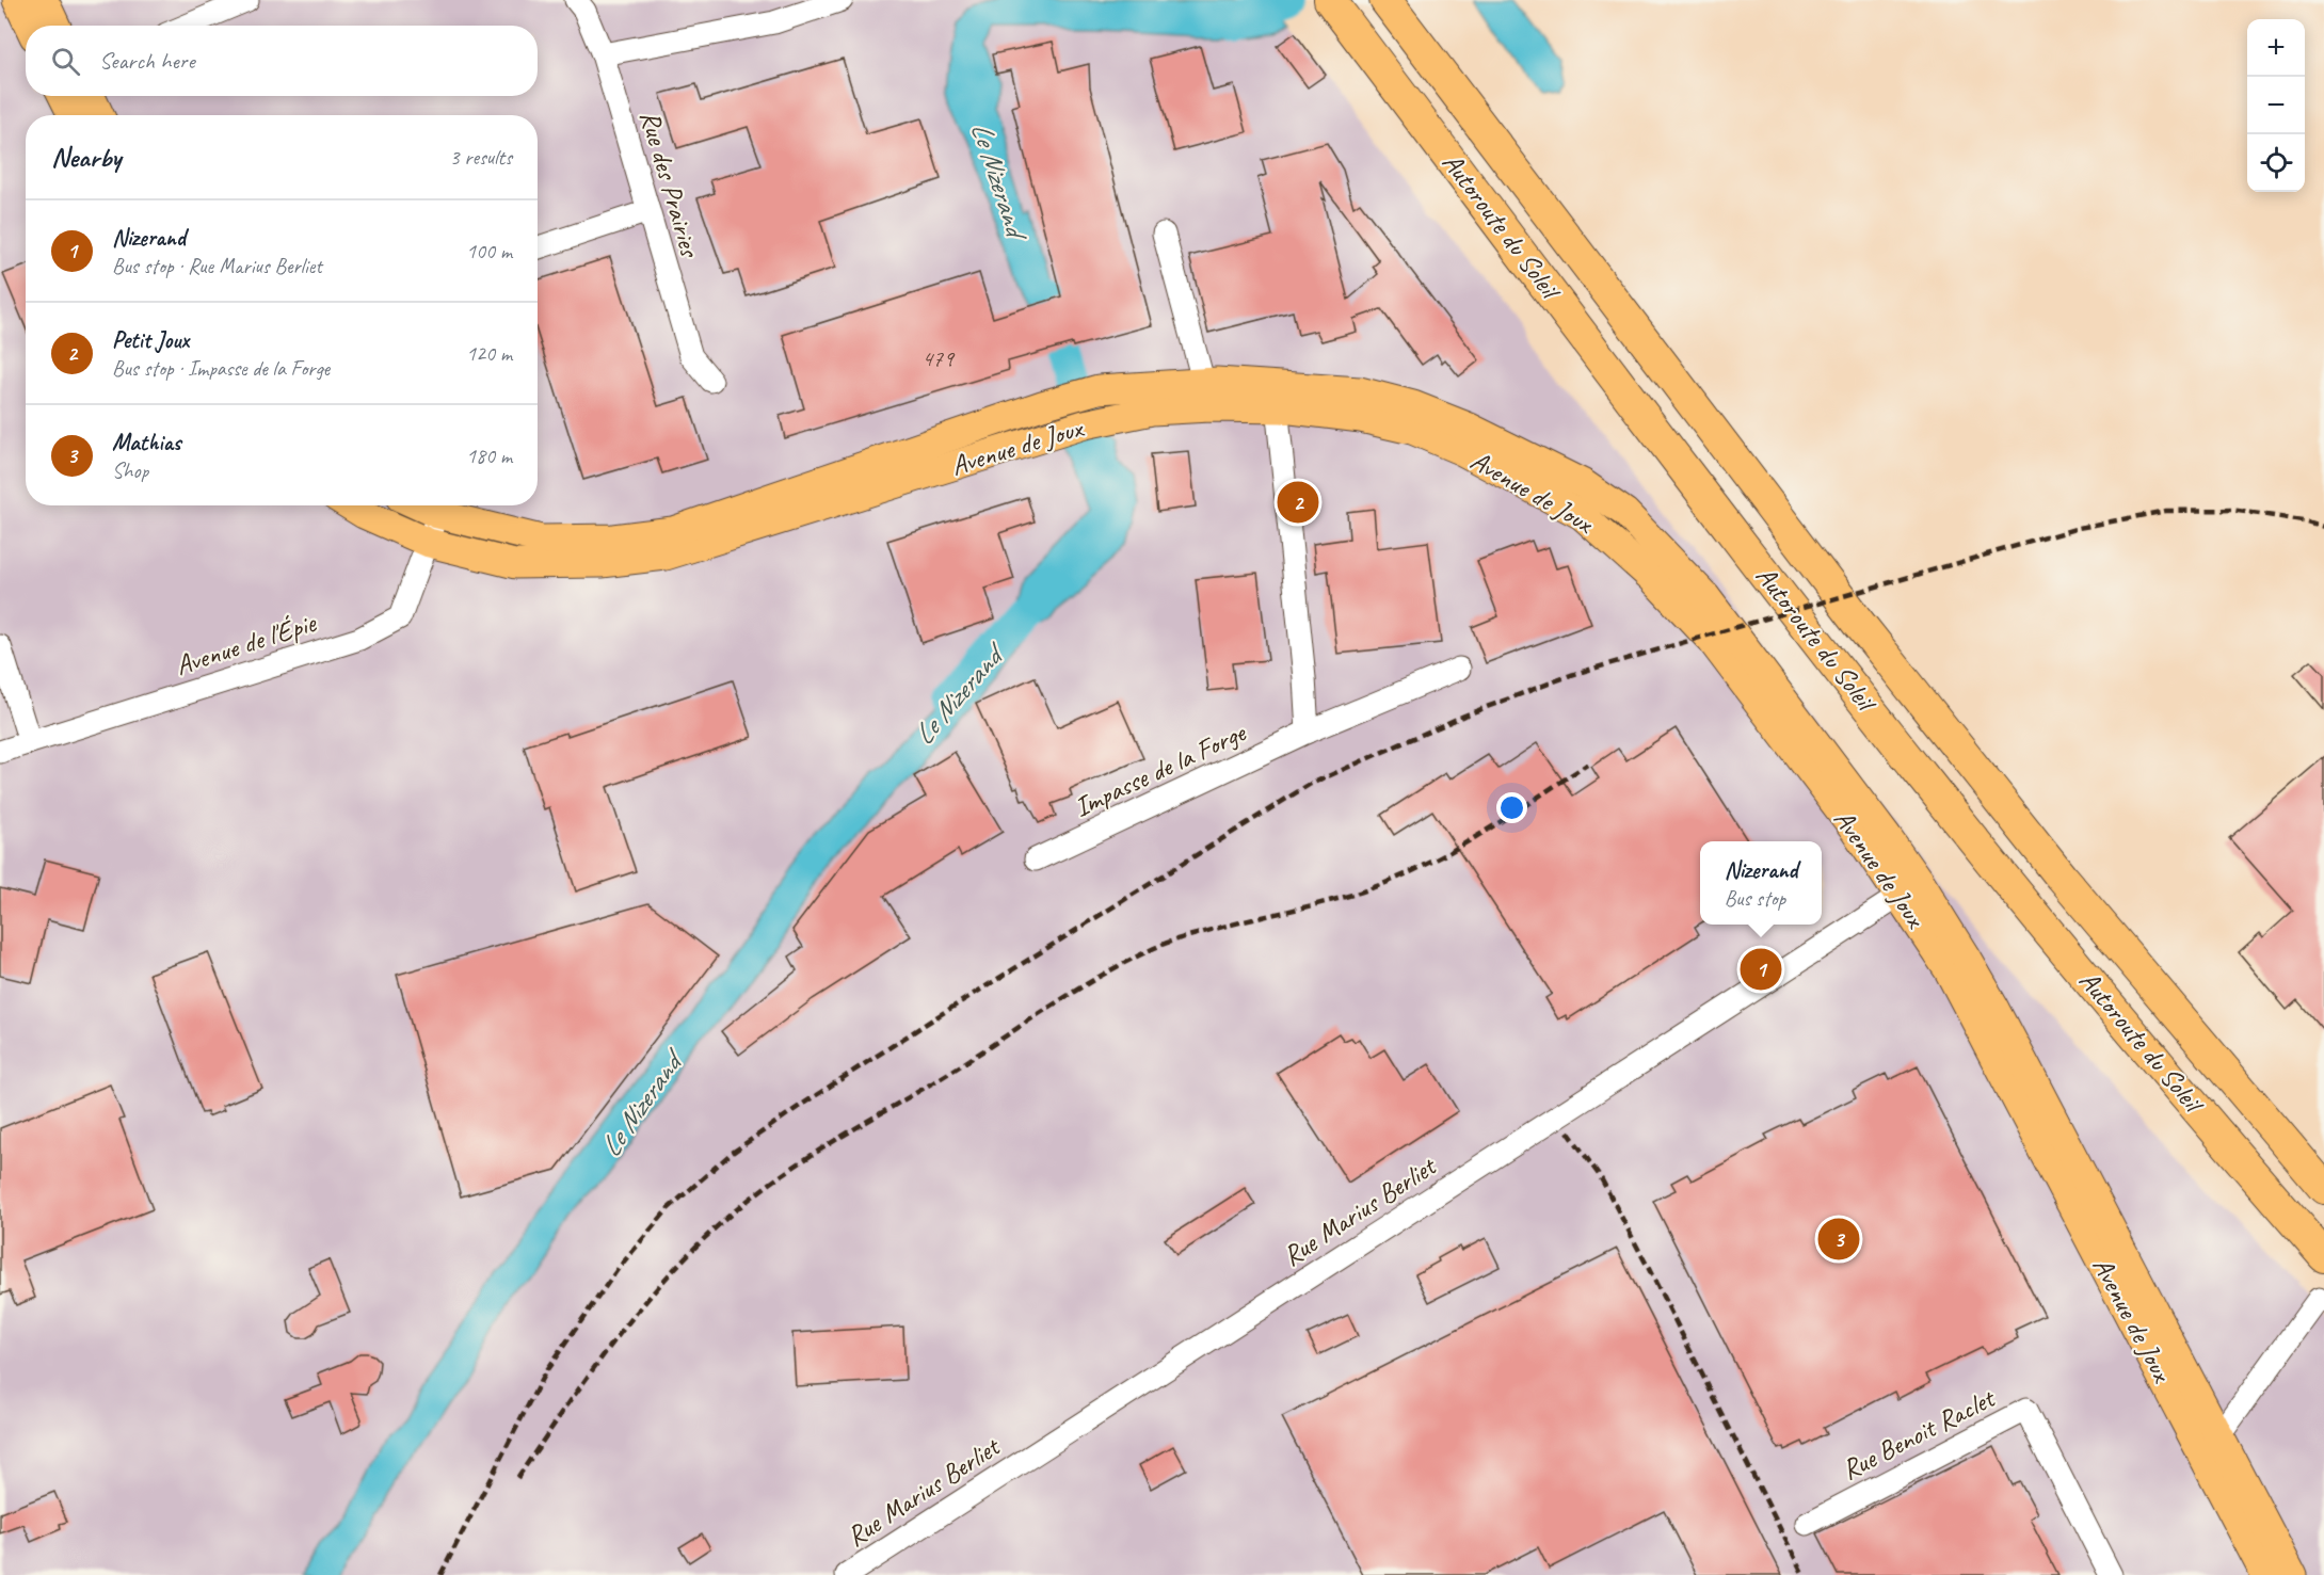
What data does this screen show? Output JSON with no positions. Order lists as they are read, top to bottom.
{
  "streets": {
    "highway": ["Autoroute du Soleil"],
    "main road": ["Avenue de Joux"],
    "street": [
      "Rue des Prairies",
      "Avenue de l'Épie",
      "Impasse de la Forge",
      "Rue Marius Berliet",
      "Rue Benoit Raclet"
    ]
  },
  "crossings": [
    ["Avenue de Joux", "Avenue de l'Épie"],
    ["Avenue de Joux", "Rue Marius Berliet"]
  ],
  "water": ["Le Nizerand"],
  "house_numbers": ["479"],
  "page": {
    "map_buttons": ["+", "−"],
    "search": "Search here",
    "heading": ["Nearby", "3 results"],
    "list": [
      {
        "mark": "1",
        "name": "Nizerand",
        "note": "Bus stop · Rue Marius Berliet",
        "value": "100 m"
      },
      {
        "mark": "2",
        "name": "Petit Joux",
        "note": "Bus stop · Impasse de la Forge",
        "value": "120 m"
      },
      {
        "mark": "3",
        "name": "Mathias",
        "note": "Shop",
        "value": "180 m"
      }
    ],
    "pins": ["2", "1", "3"],
    "popup": ["Nizerand", "Bus stop"]
  }
}
